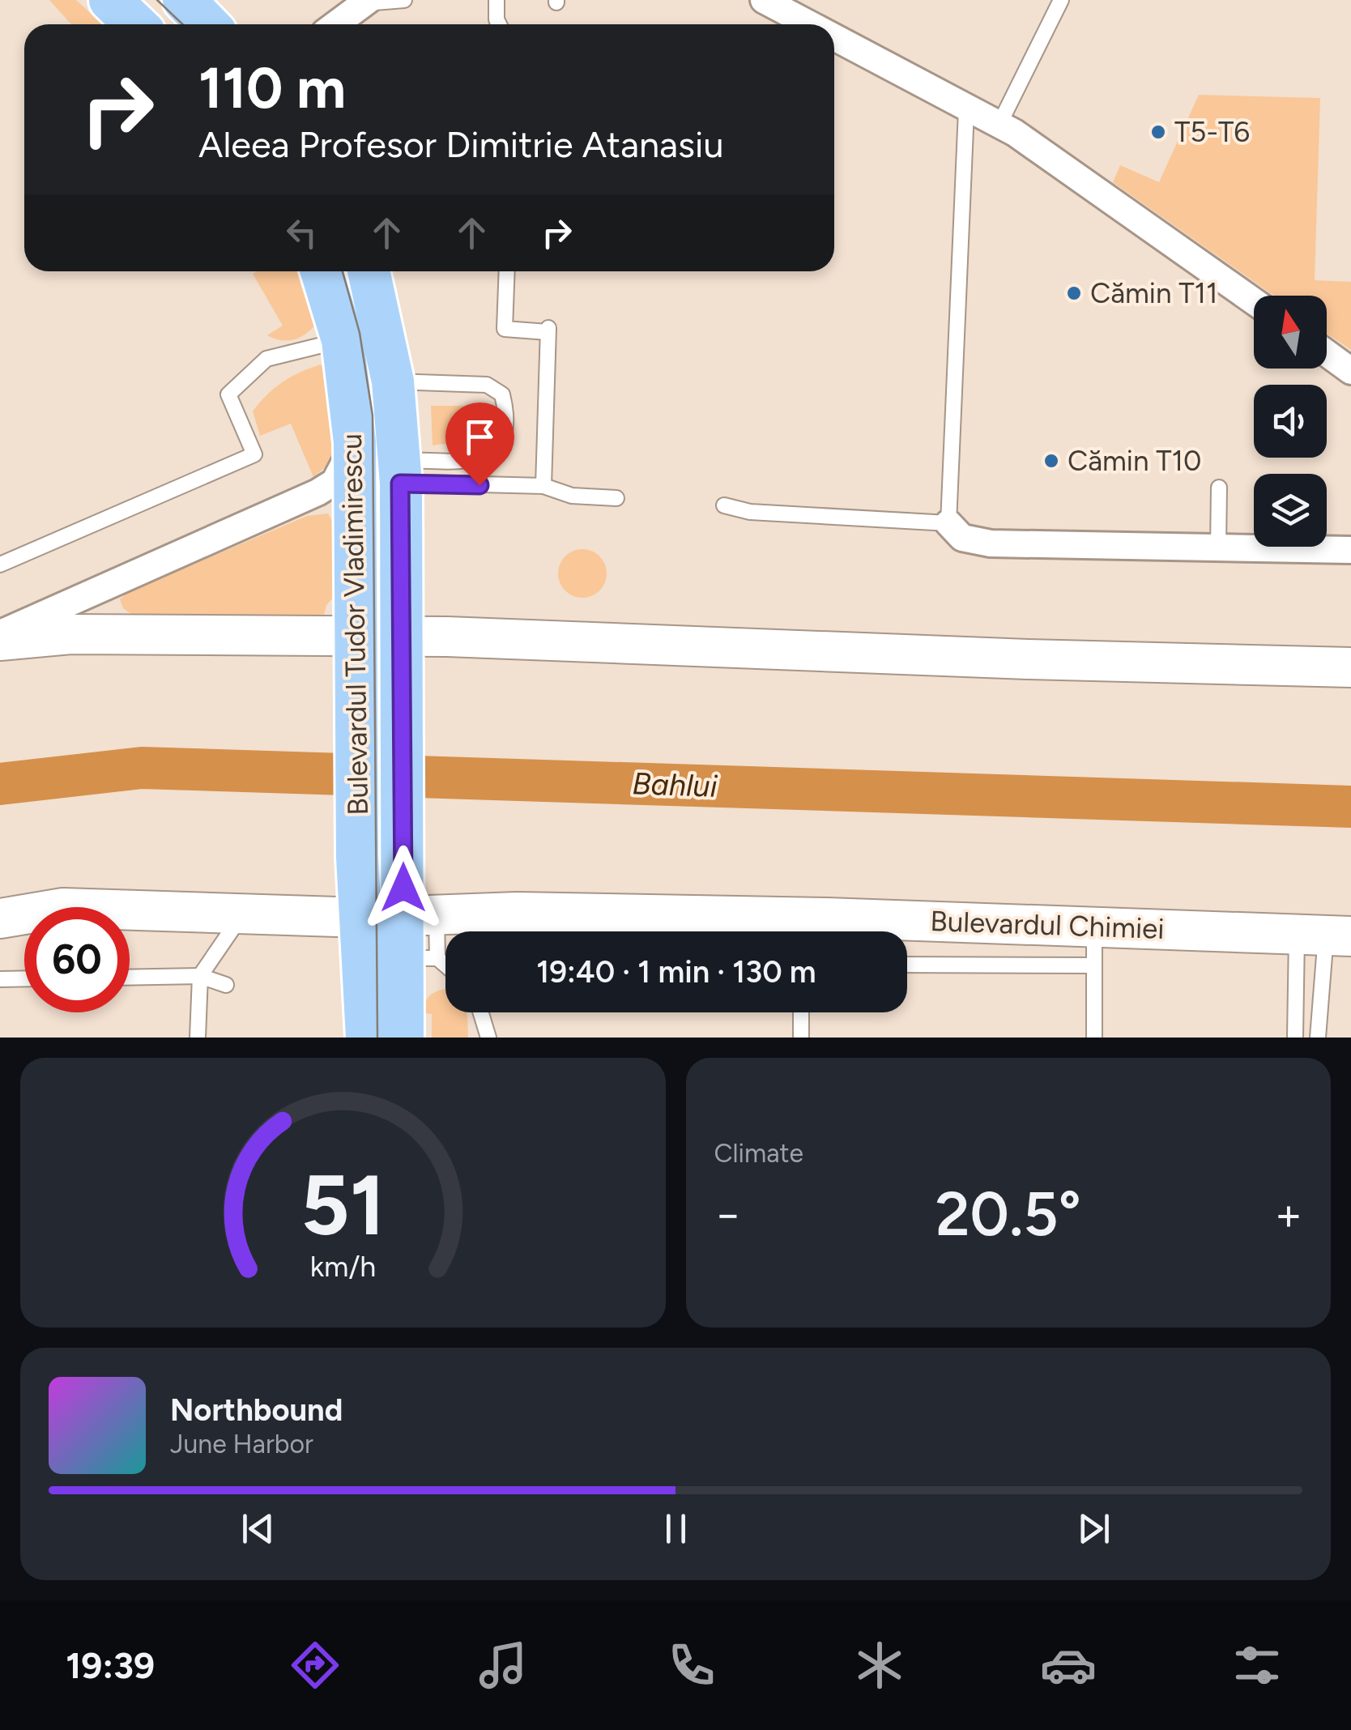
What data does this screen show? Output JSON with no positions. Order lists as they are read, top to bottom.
{
  "streets": {
    "main road": ["Bulevardul Tudor Vladimirescu", "Bulevardul Chimiei"]
  },
  "crossings": [
    ["Bulevardul Tudor Vladimirescu", "Bulevardul Chimiei"]
  ],
  "water": ["Bahlui"],
  "places": ["T5-T6", "Cămin T11", "Cămin T10"],
  "north": "top",
  "page": {
    "turn": ["110 m", "Aleea Profesor Dimitrie Atanasiu"],
    "limit": "60",
    "trip": "19:40 · 1 min · 130 m",
    "tile": "Climate",
    "heat": ["−", "20.5°", "+"],
    "song": ["Northbound", "June Harbor"],
    "tabs": "19:39",
    "gauge": ["51", "km/h"]
  }
}
